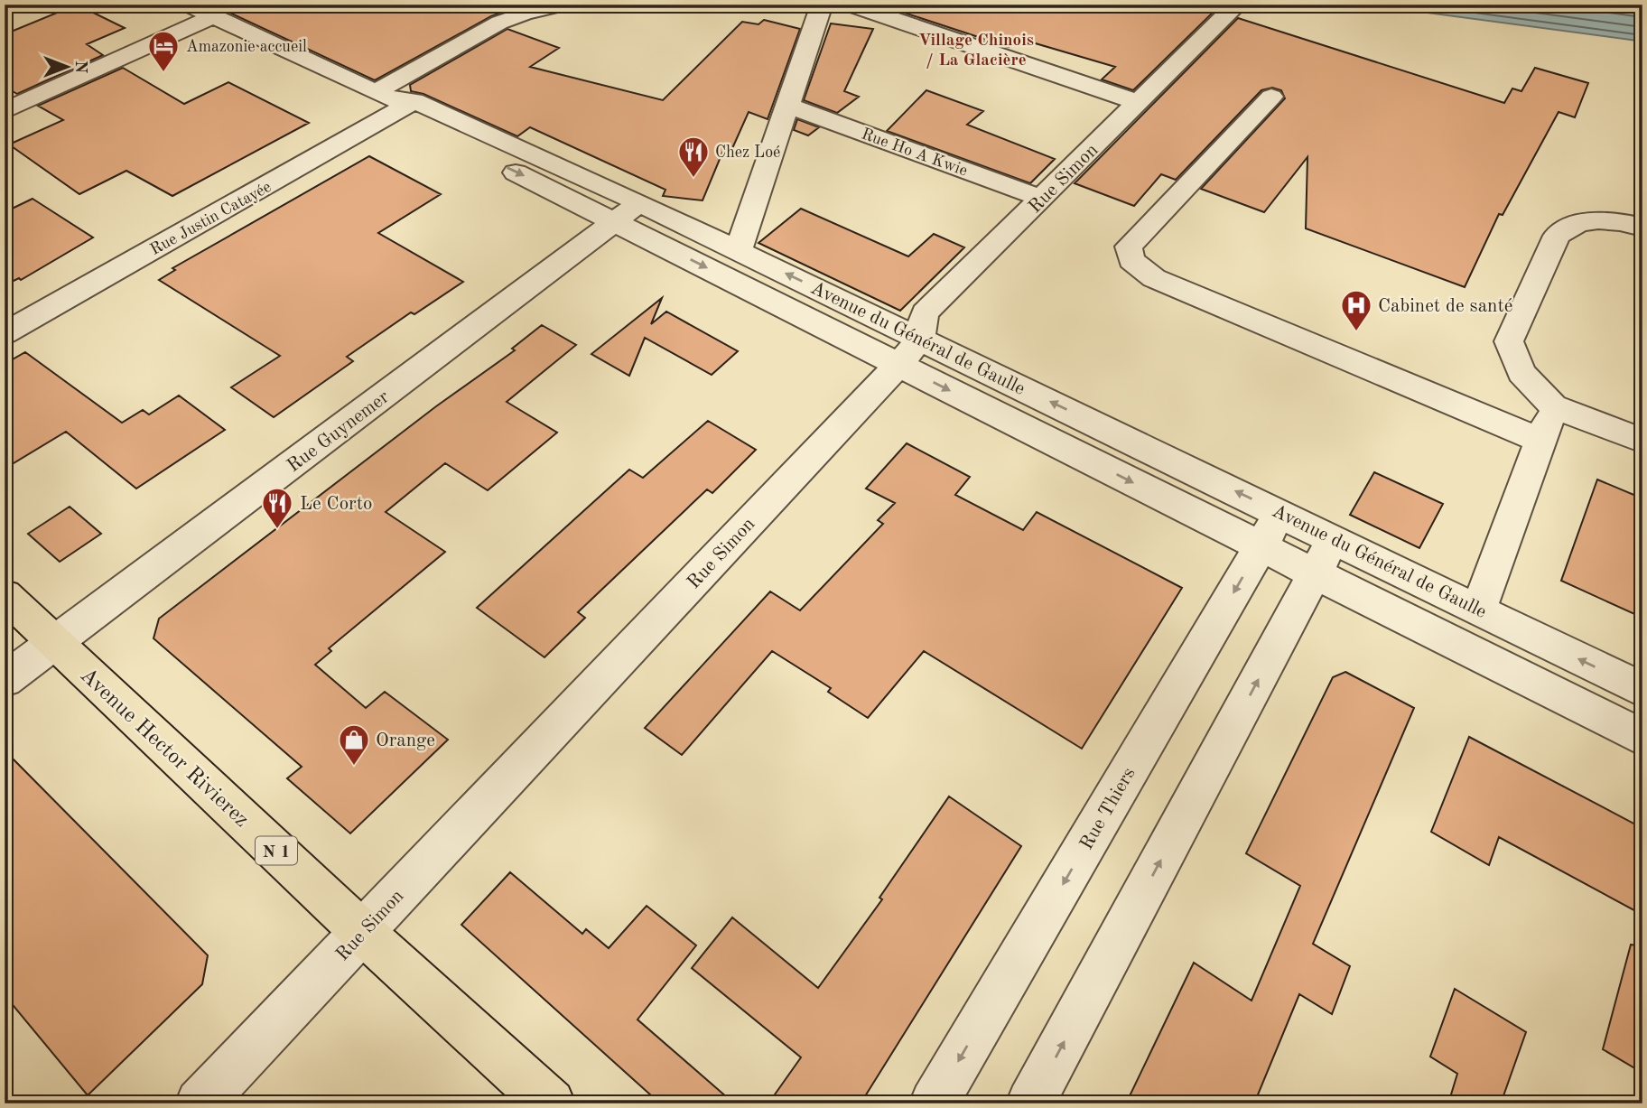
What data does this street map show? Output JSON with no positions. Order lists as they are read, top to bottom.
{
  "streets": {
    "main road": ["Avenue Hector Rivierez", "N 1"],
    "street": [
      "Rue Ho A Kwie",
      "Rue Simon",
      "Rue Justin Catayée",
      "Avenue du Général de Gaulle",
      "Rue Guynemer",
      "Rue Thiers"
    ]
  },
  "crossings": [
    ["Rue Ho A Kwie", "Rue Simon"],
    ["Rue Simon", "Avenue du Général de Gaulle"],
    ["Rue Simon", "Avenue Hector Rivierez"],
    ["Avenue du Général de Gaulle", "Rue Guynemer"],
    ["Avenue du Général de Gaulle", "Rue Thiers"],
    ["Rue Guynemer", "Avenue Hector Rivierez"]
  ],
  "districts": ["Village Chinois / La Glacière"],
  "places": {
    "hotel": ["Amazonie accueil"],
    "restaurant": ["Chez Loé", "Le Corto"],
    "hospital": ["Cabinet de santé"],
    "shop": ["Orange"]
  },
  "north": "right"
}
